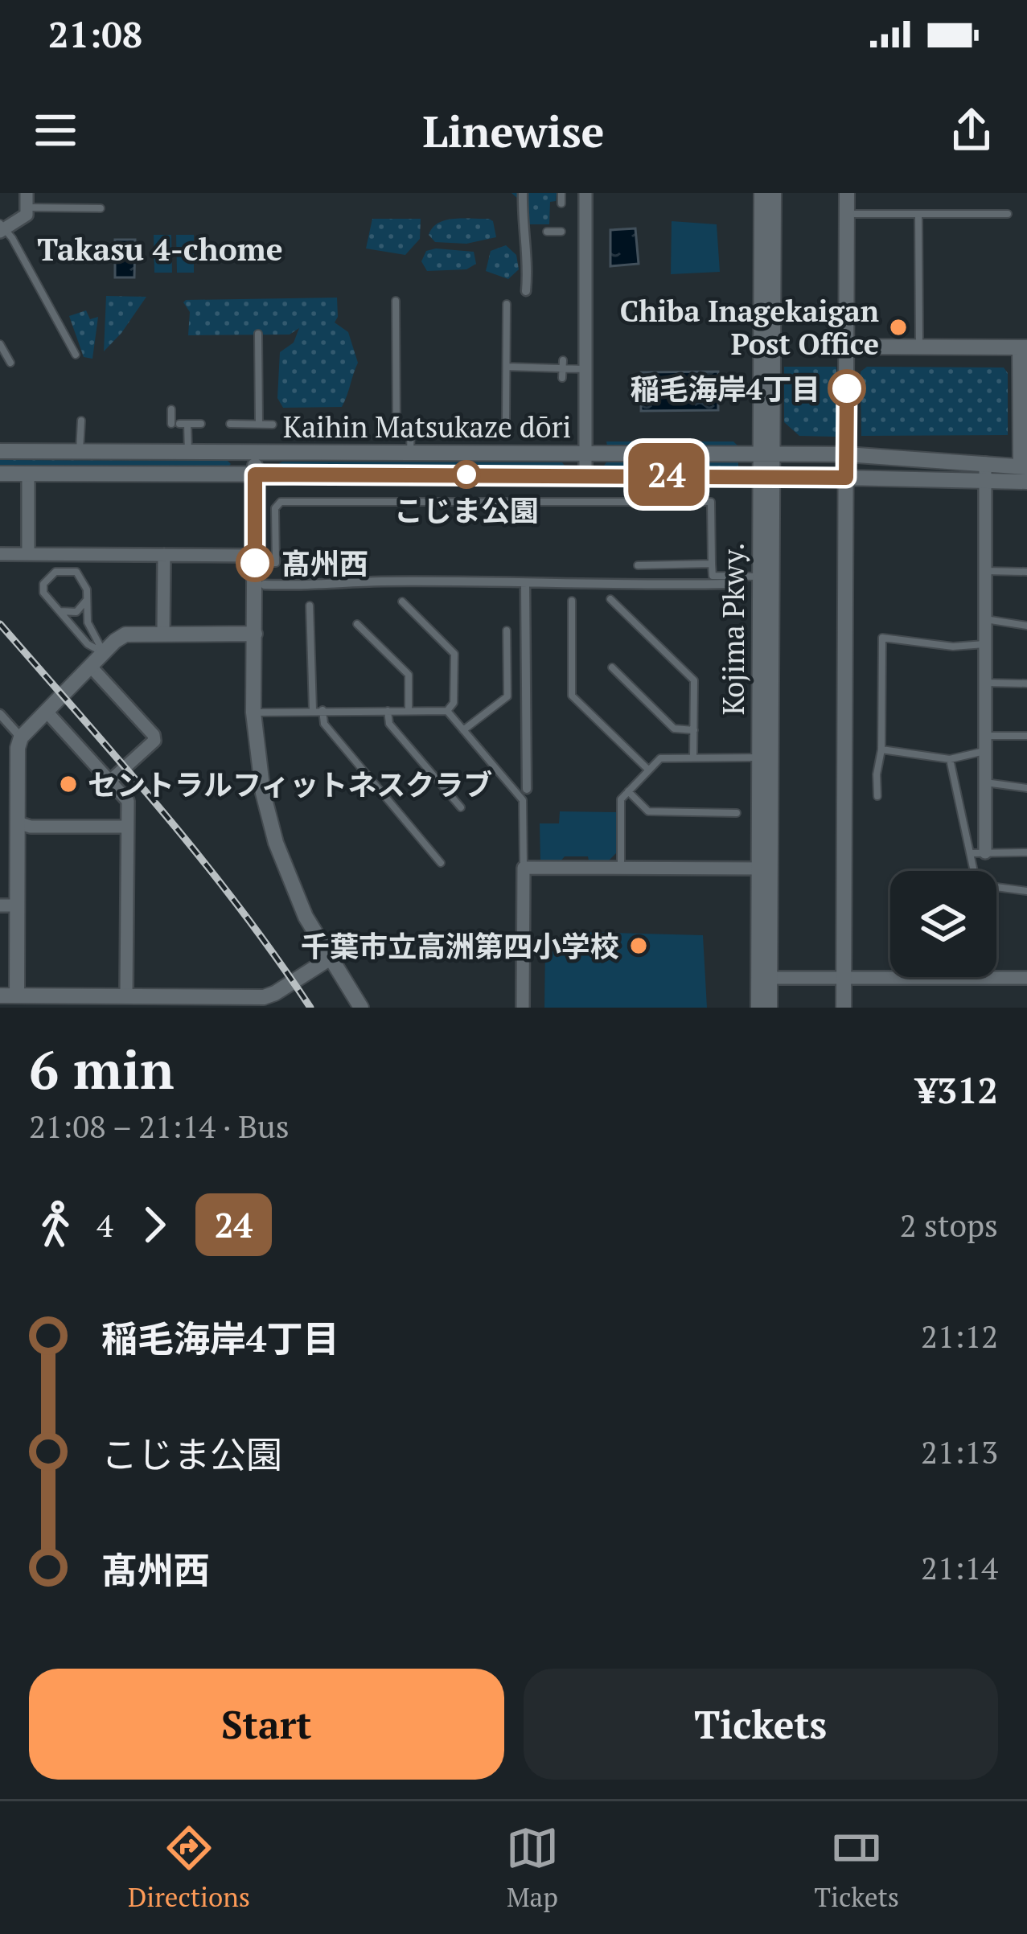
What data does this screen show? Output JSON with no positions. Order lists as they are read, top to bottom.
{
  "streets": {
    "street": ["Kaihin Matsukaze dōri", "Kojima Pkwy."]
  },
  "crossings": [
    ["Kaihin Matsukaze dōri", "Kojima Pkwy."]
  ],
  "districts": ["Takasu 4-chome"],
  "places": [
    "Chiba Inagekaigan Post Office",
    "稲毛海岸4丁目",
    "こじま公園",
    "髙州西",
    "セントラルフィットネスクラブ",
    "千葉市立高洲第四小学校"
  ],
  "lines": ["bus line 24"],
  "page": {
    "status": "21:08",
    "header": "Linewise",
    "on_map": "24",
    "heading": ["6 min", "21:08 – 21:14 · Bus", "¥312"],
    "legs": ["4", "24", "2 stops"],
    "list": [
      {
        "name": "稲毛海岸4丁目",
        "value": "21:12"
      },
      {
        "name": "こじま公園",
        "value": "21:13"
      },
      {
        "name": "髙州西",
        "value": "21:14"
      }
    ],
    "buttons": ["Start", "Tickets"],
    "tabs": ["Directions", "Map", "Tickets"]
  }
}
